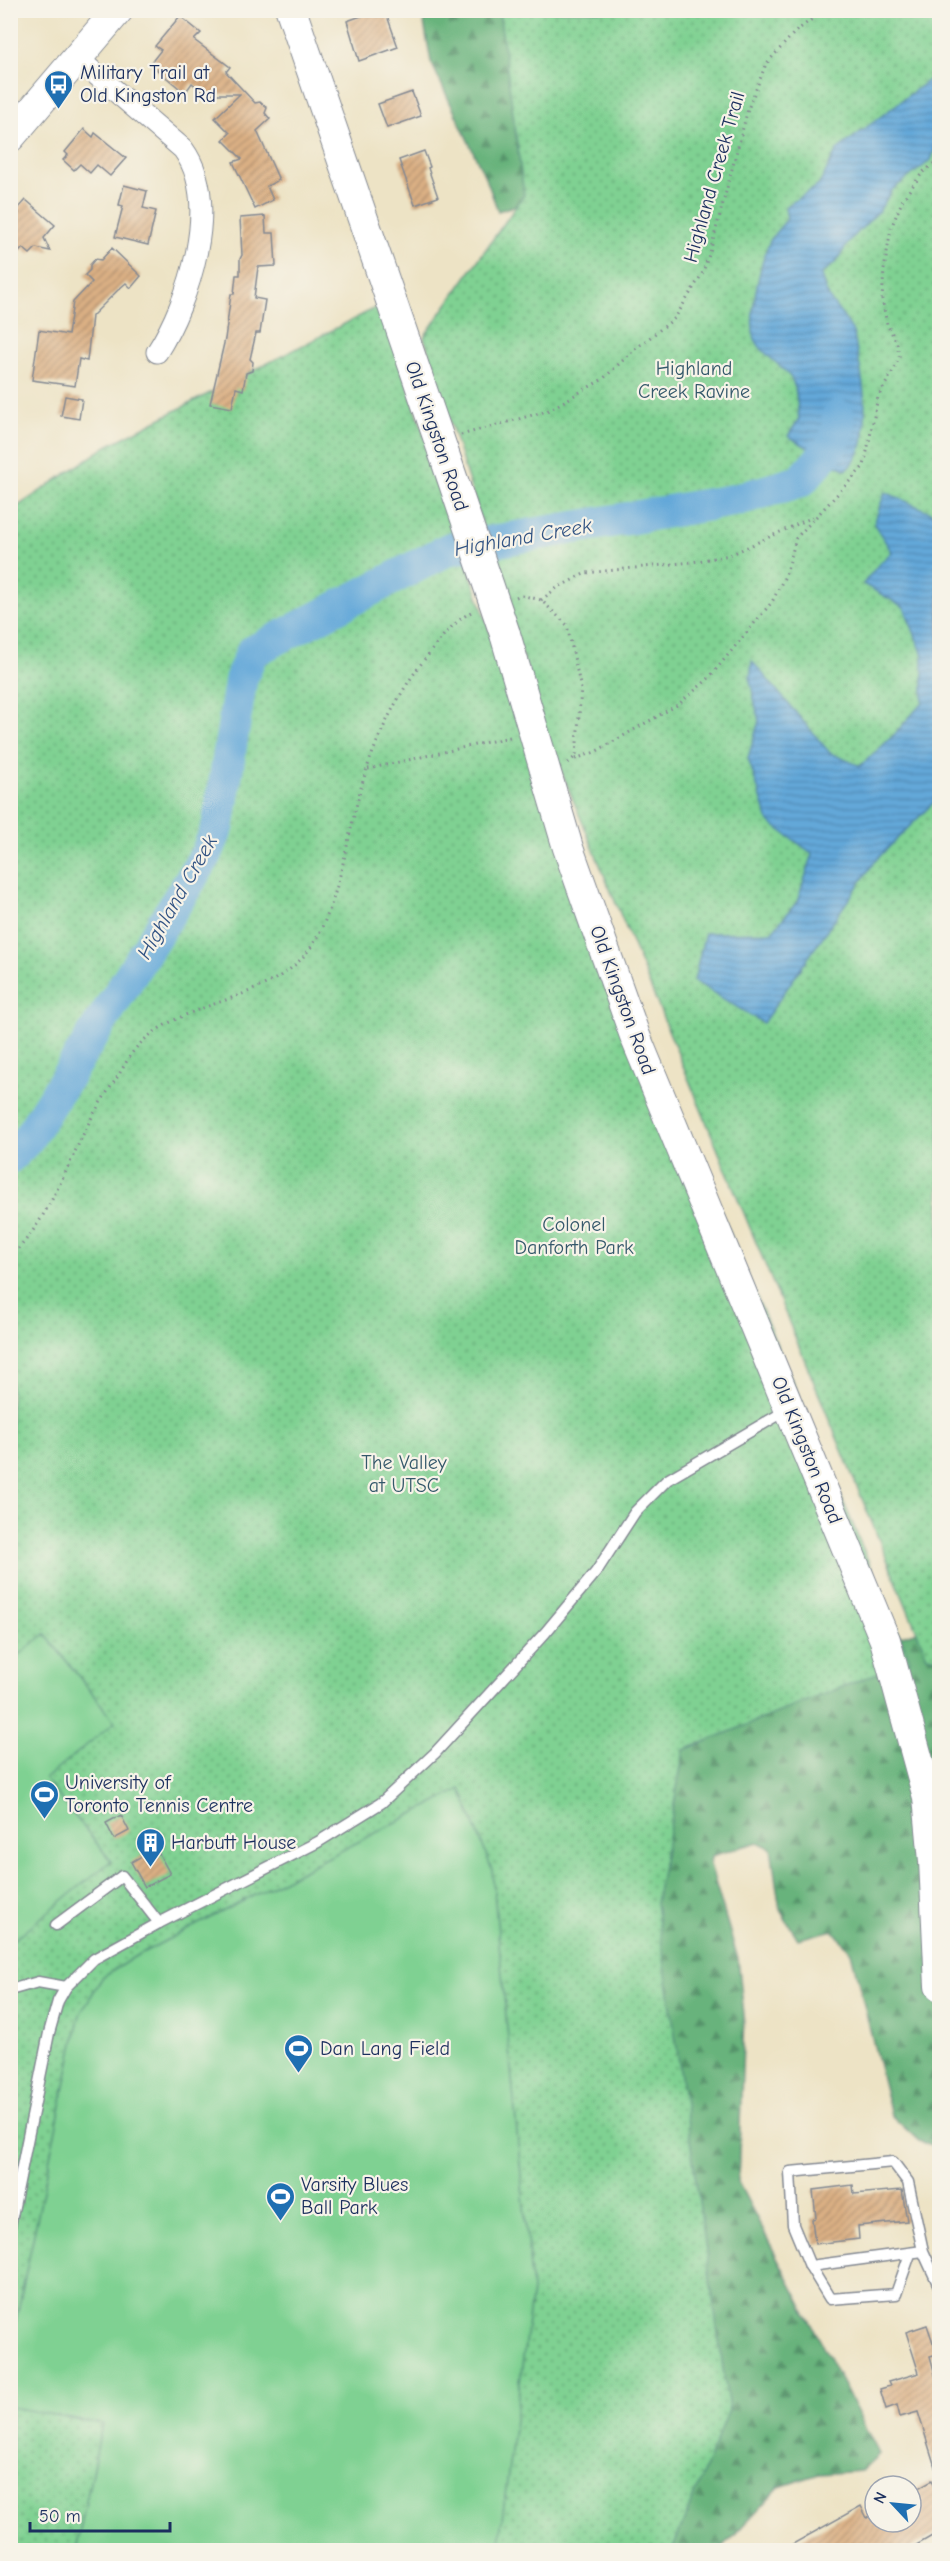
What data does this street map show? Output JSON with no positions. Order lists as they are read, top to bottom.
{
  "streets": {
    "street": ["Old Kingston Road"],
    "path": ["Highland Creek Trail"]
  },
  "crossings": [
    ["Highland Creek Trail", "Old Kingston Road"]
  ],
  "water": ["Highland Creek"],
  "parks": ["Highland Creek Ravine", "Colonel Danforth Park", "The Valley at UTSC"],
  "places": {
    "bus stop": ["Military Trail at Old Kingston Rd"],
    "sports": ["University of Toronto Tennis Centre", "Dan Lang Field", "Varsity Blues Ball Park"],
    "building": ["Harbutt House"]
  },
  "scale_bar": "50 m",
  "north": "top left"
}
